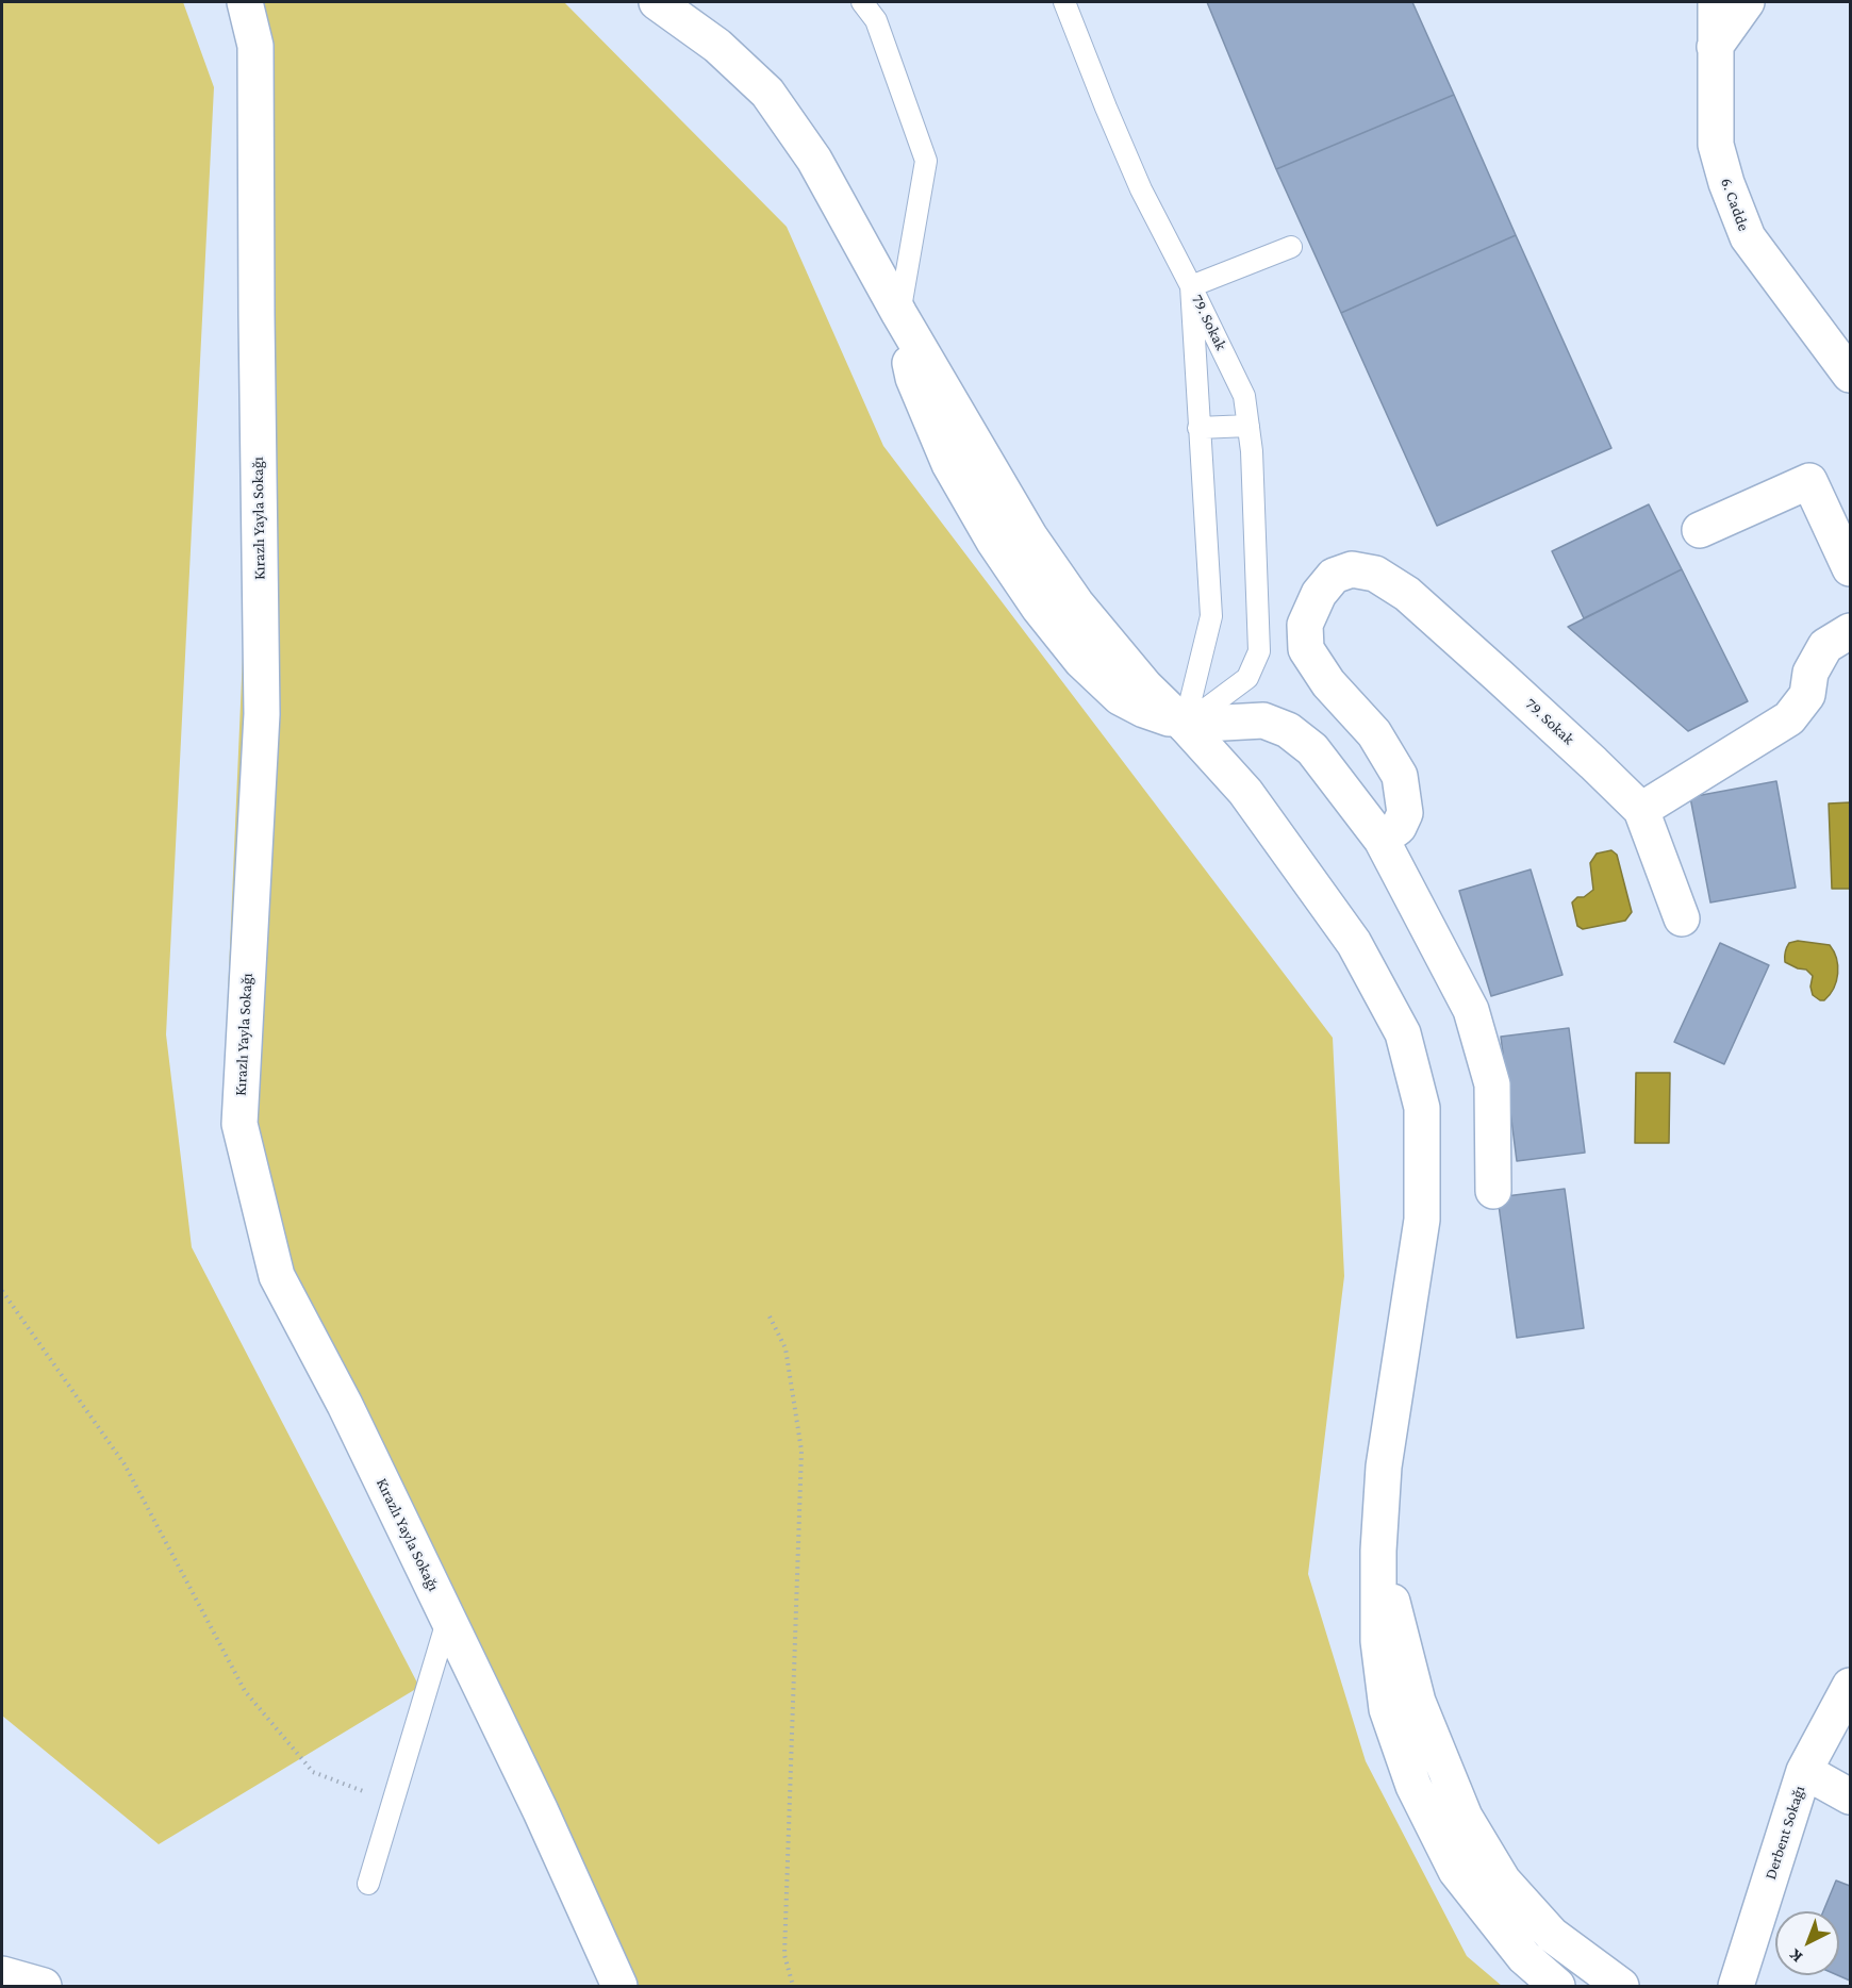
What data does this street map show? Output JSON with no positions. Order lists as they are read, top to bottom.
{
  "streets": {
    "street": [
      "6. Cadde",
      "79. Sokak",
      "Kırazlı Yayla Sokağı",
      "Derbent Sokağı"
    ]
  },
  "north": "bottom left"
}
